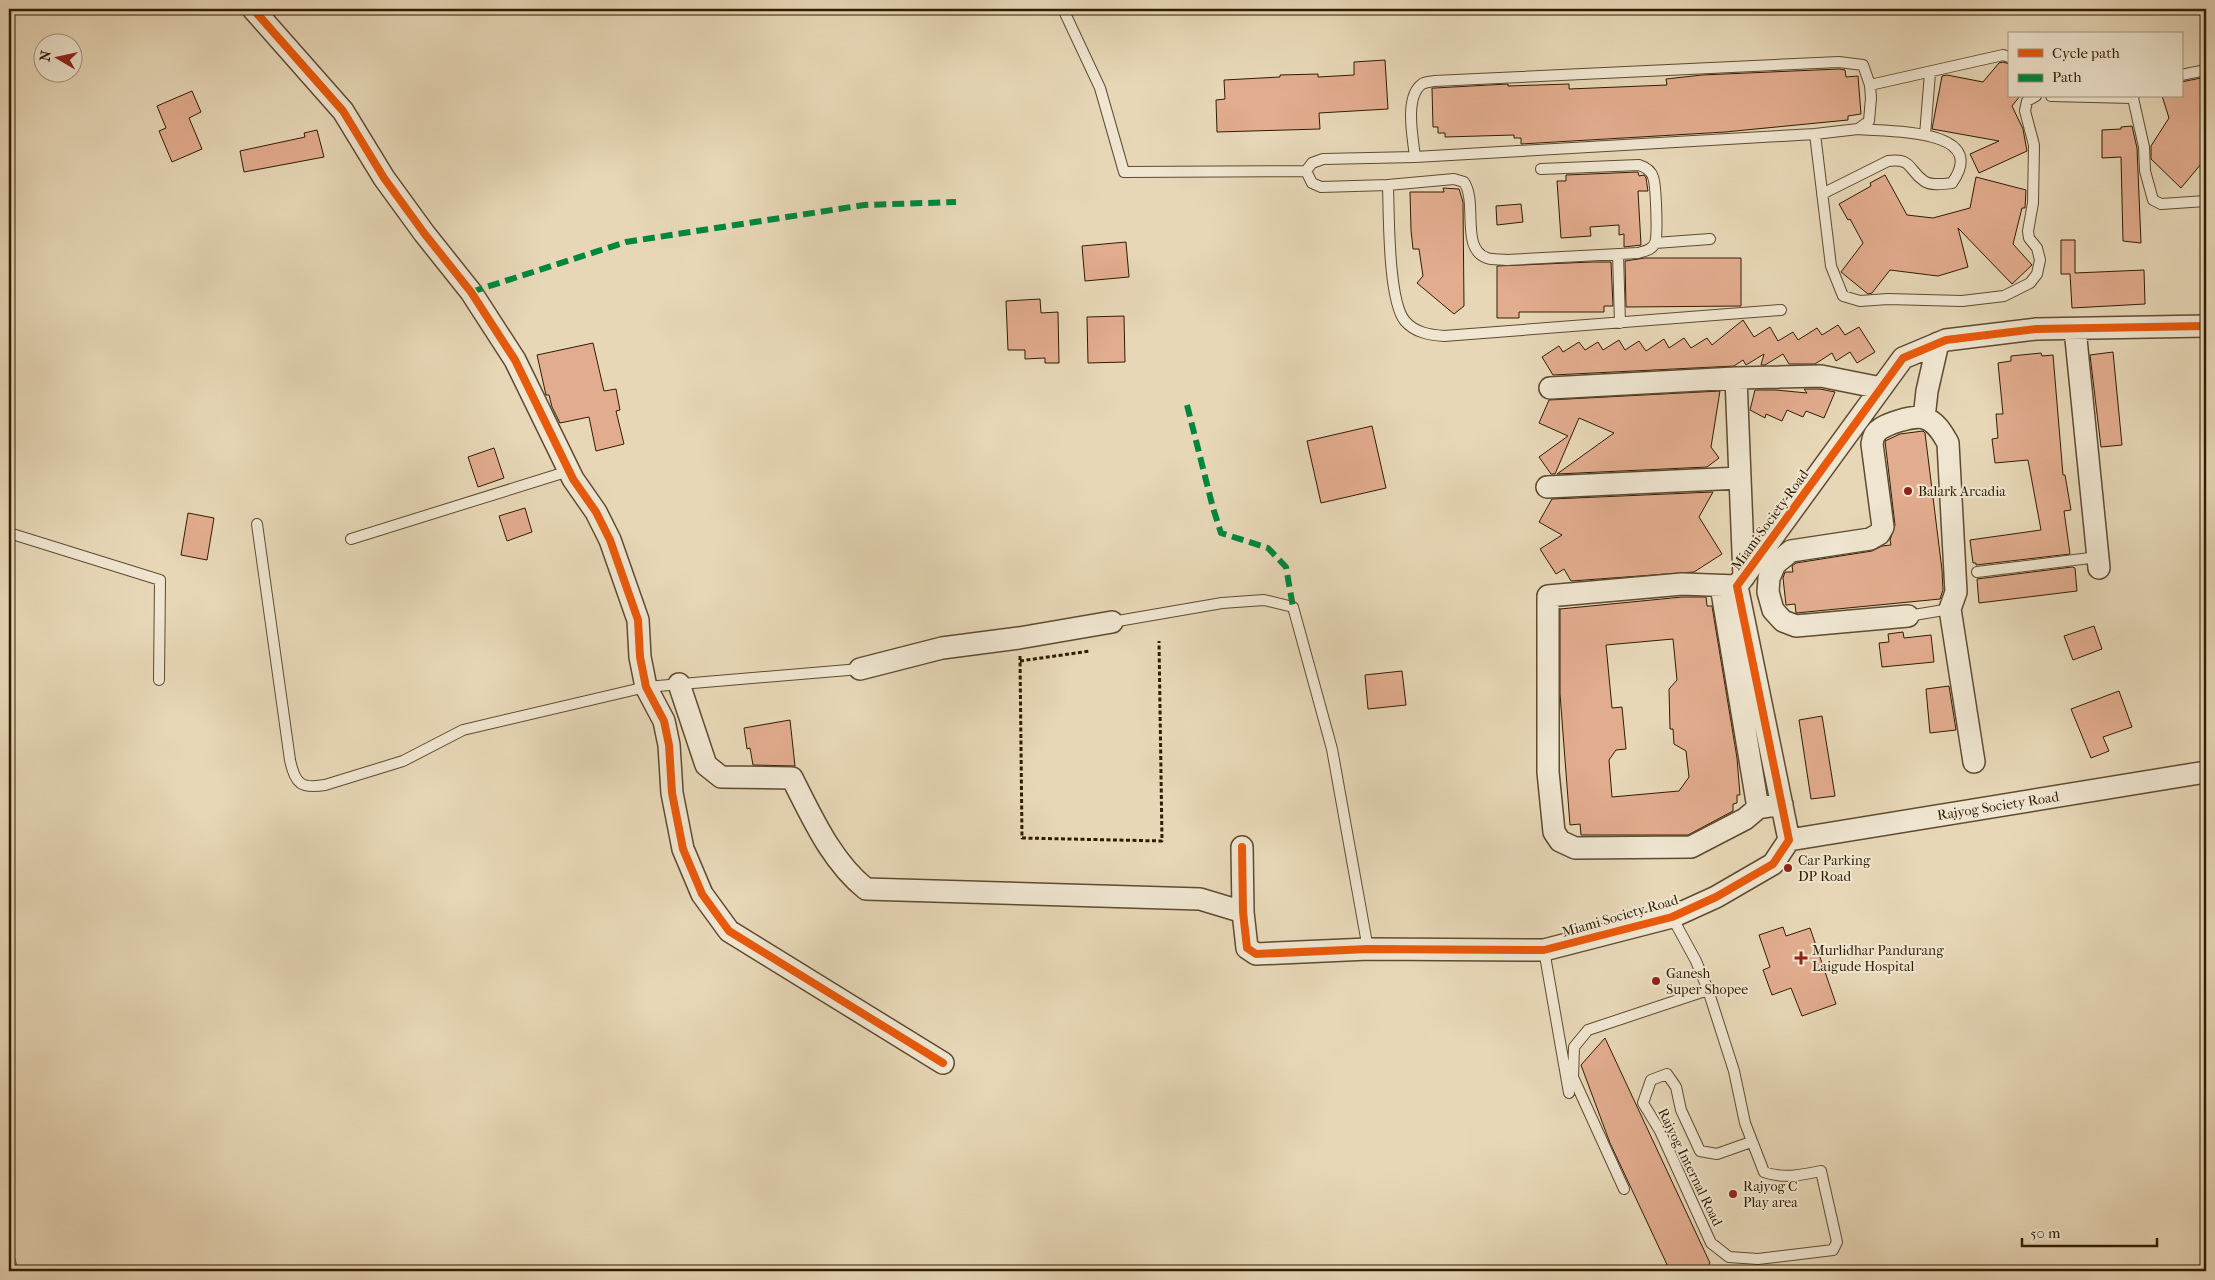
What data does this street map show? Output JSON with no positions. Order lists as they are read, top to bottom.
{
  "streets": {
    "street": ["Miami Society Road", "Rajyog Society Road"],
    "lane": ["Rajyog Internal Road"]
  },
  "crossings": [
    ["Miami Society Road", "Rajyog Society Road"],
    ["Miami Society Road", "Rajyog Internal Road"]
  ],
  "places": {
    "other": [
      "Balark Arcadia",
      "Car Parking DP Road",
      "Ganesh Super Shopee",
      "Rajyog C Play area"
    ],
    "health": ["Murlidhar Pandurang Laigude Hospital"]
  },
  "legend": ["Cycle path", "Path"],
  "scale_bar": "50 m",
  "north": "left"
}
